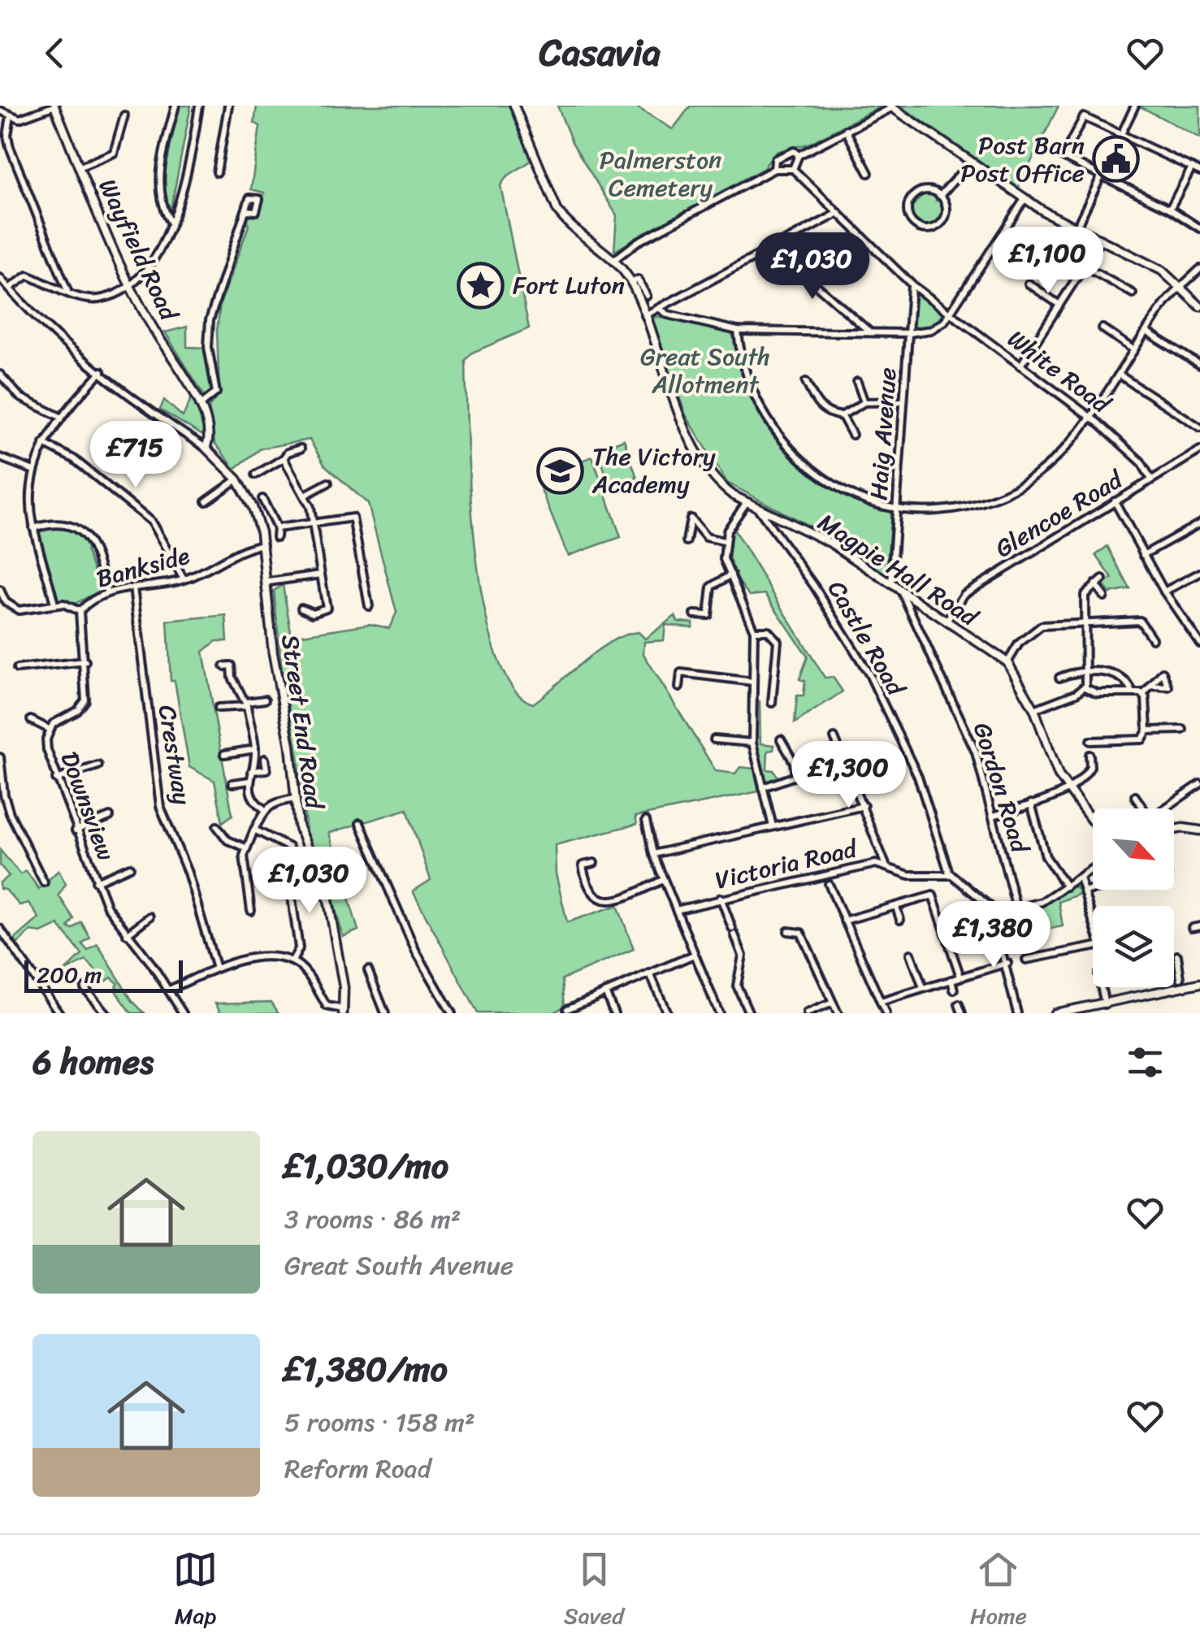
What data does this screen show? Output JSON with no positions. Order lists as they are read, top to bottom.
{
  "streets": {
    "street": [
      "Wayfield Road",
      "White Road",
      "Haig Avenue",
      "Glencoe Road",
      "Bankside",
      "Magpie Hall Road",
      "Castle Road",
      "Street End Road",
      "Crestway",
      "Gordon Road",
      "Downsview",
      "Victoria Road"
    ]
  },
  "crossings": [
    ["Wayfield Road", "Street End Road"],
    ["White Road", "Haig Avenue"],
    ["White Road", "Glencoe Road"],
    ["Haig Avenue", "Magpie Hall Road"],
    ["Glencoe Road", "Magpie Hall Road"],
    ["Bankside", "Street End Road"],
    ["Bankside", "Crestway"],
    ["Bankside", "Downsview"],
    ["Magpie Hall Road", "Castle Road"],
    ["Magpie Hall Road", "Gordon Road"],
    ["Castle Road", "Victoria Road"]
  ],
  "parks": ["Palmerston Cemetery", "Great South Allotment"],
  "places": {
    "public building": ["Post Barn Post Office"],
    "place": ["Fort Luton"],
    "school or university": ["The Victory Academy"]
  },
  "scale_bar": "200 m",
  "north": "bottom right",
  "page": {
    "header": "Casavia",
    "price": [
      "£1,100",
      "£1,030",
      "£715",
      "£1,300",
      "£1,030",
      "£1,380"
    ],
    "scale": "200 m",
    "heading": "6 homes",
    "list": [
      {
        "name": "£1,030/mo",
        "note": "3 rooms · 86 m² · Great South Avenue"
      },
      {
        "name": "£1,380/mo",
        "note": "5 rooms · 158 m² · Reform Road"
      }
    ],
    "tabs": ["Map", "Saved", "Home"]
  }
}
